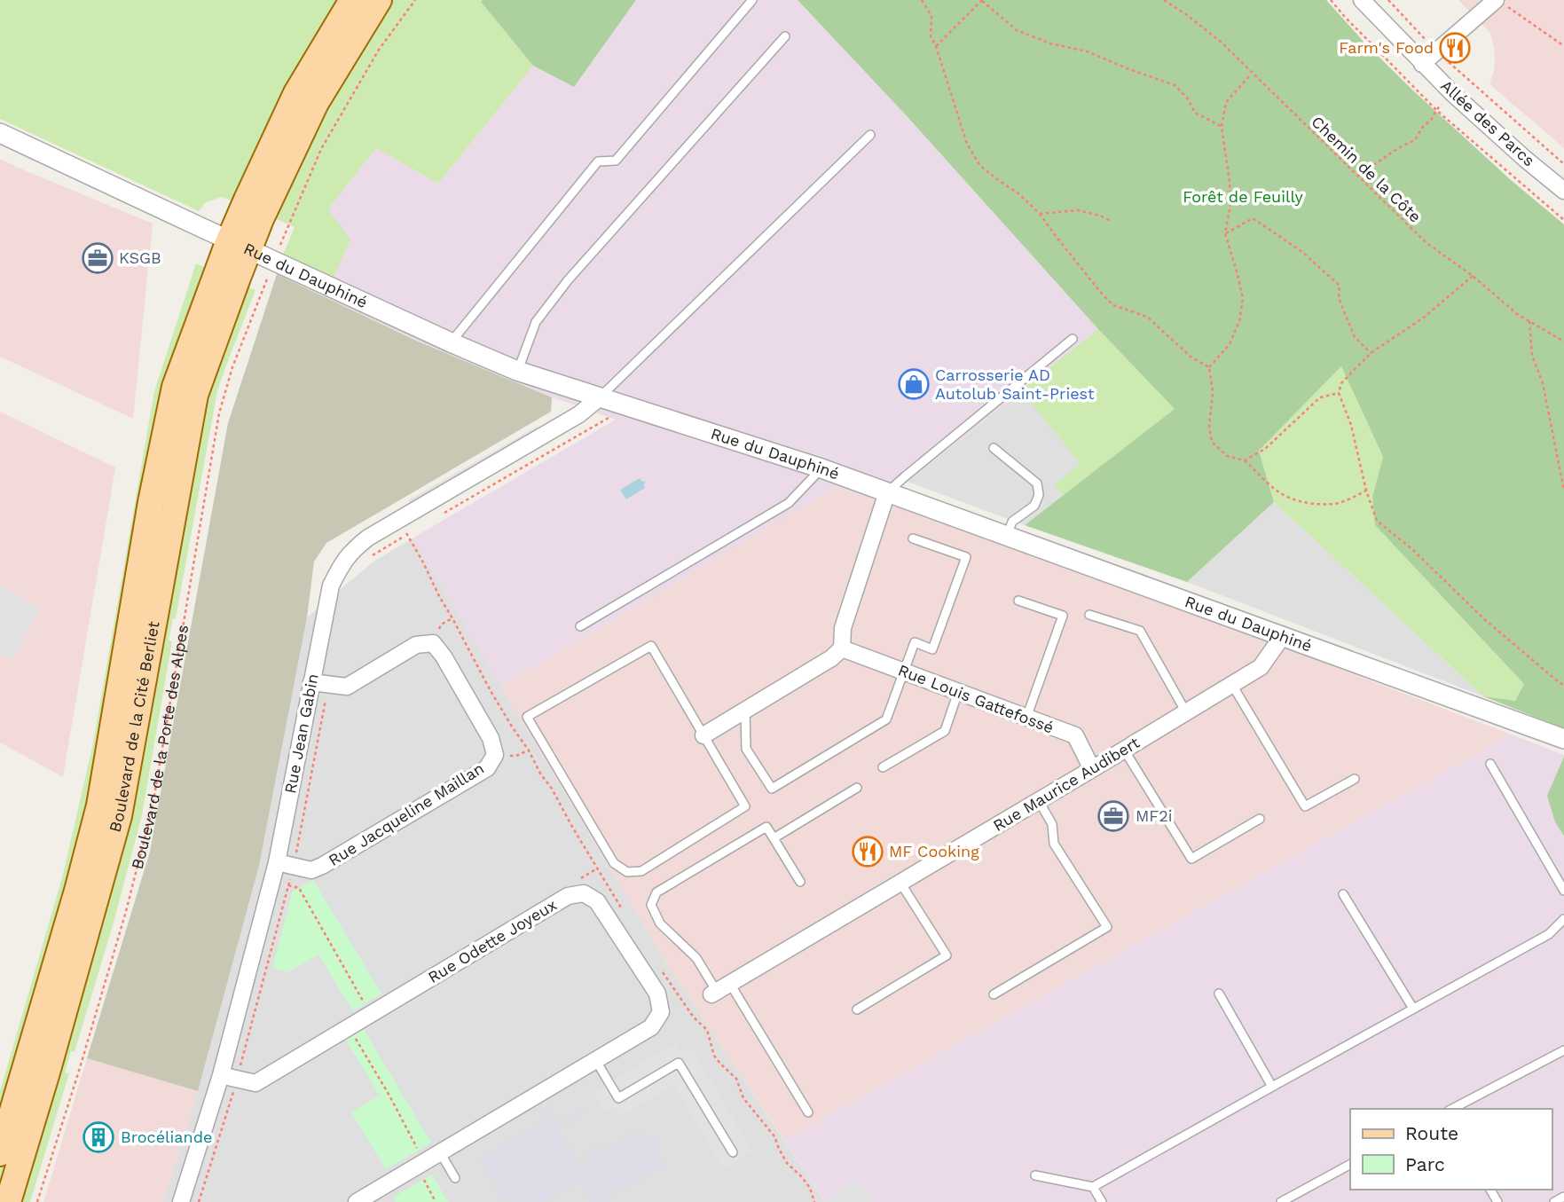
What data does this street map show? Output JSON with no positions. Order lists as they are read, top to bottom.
{
  "streets": {
    "main road": ["Boulevard de la Cité Berliet"],
    "street": [
      "Allée des Parcs",
      "Rue du Dauphiné",
      "Rue Louis Gattefossé",
      "Rue Jean Gabin",
      "Rue Maurice Audibert",
      "Rue Jacqueline Maillan",
      "Rue Odette Joyeux"
    ],
    "path": ["Chemin de la Côte", "Boulevard de la Porte des Alpes"]
  },
  "crossings": [
    ["Rue du Dauphiné", "Boulevard de la Cité Berliet"],
    ["Rue du Dauphiné", "Rue Jean Gabin"],
    ["Rue du Dauphiné", "Rue Maurice Audibert"],
    ["Rue Louis Gattefossé", "Rue Maurice Audibert"],
    ["Rue Jean Gabin", "Rue Jacqueline Maillan"],
    ["Rue Jean Gabin", "Rue Odette Joyeux"]
  ],
  "parks": ["Forêt de Feuilly"],
  "places": {
    "restaurant": ["Farm's Food", "MF Cooking"],
    "office": ["KSGB", "MF2i"],
    "shop": ["Carrosserie AD Autolub Saint-Priest"],
    "building": ["Brocéliande"]
  },
  "legend": ["Route", "Parc"]
}
